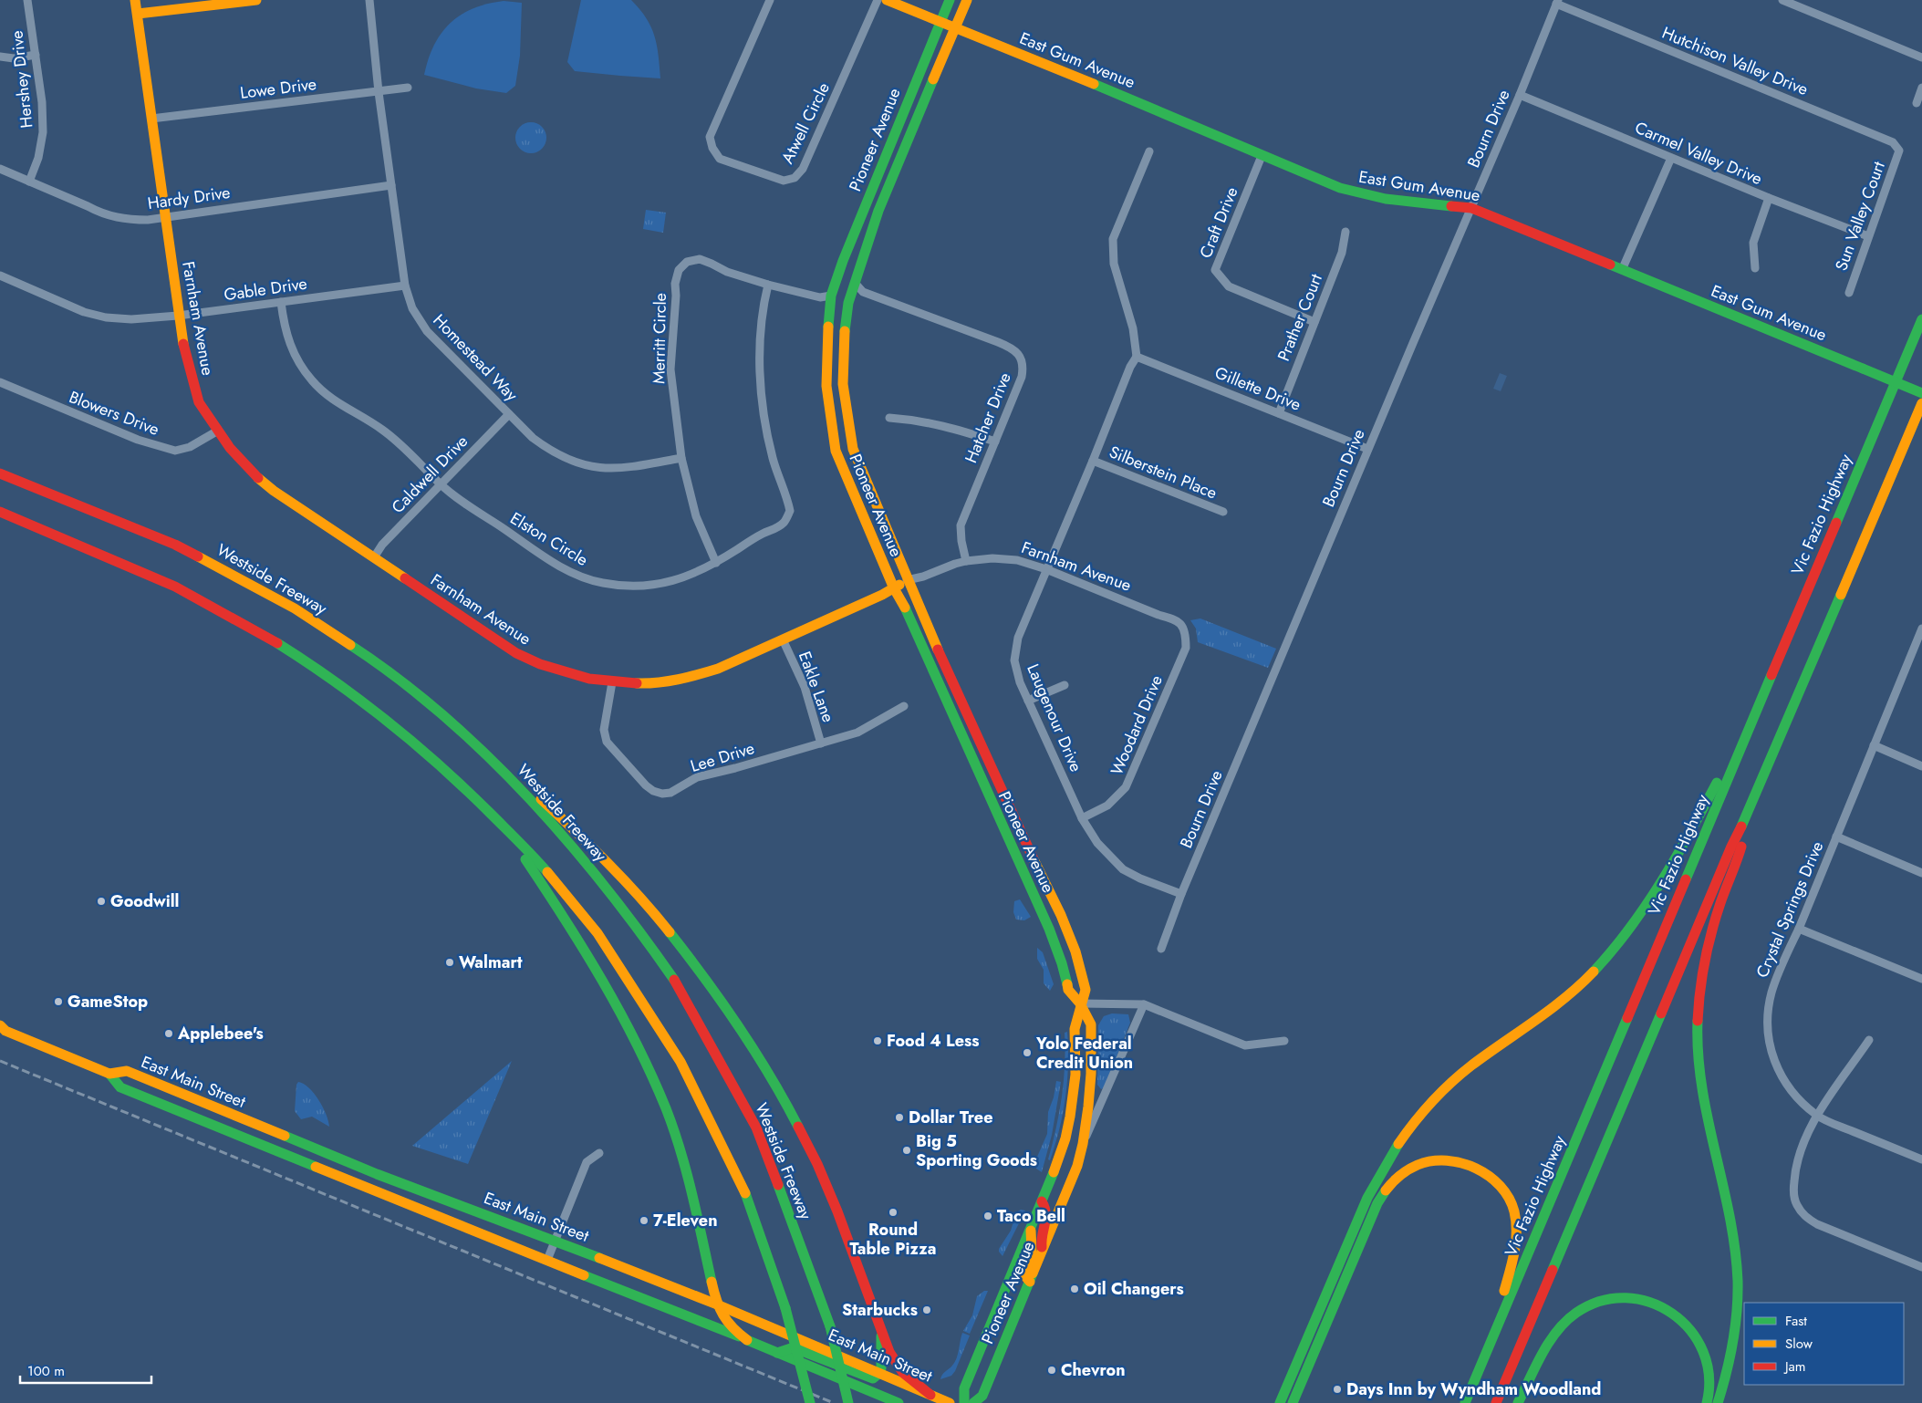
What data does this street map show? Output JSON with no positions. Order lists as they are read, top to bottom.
{
  "streets": {
    "main road": [
      "East Gum Avenue",
      "Pioneer Avenue",
      "Farnham Avenue",
      "Vic Fazio Highway",
      "Westside Freeway",
      "East Main Street"
    ],
    "street": [
      "Hutchison Valley Drive",
      "Hershey Drive",
      "Lowe Drive",
      "Atwell Circle",
      "Bourn Drive",
      "Carmel Valley Drive",
      "Hardy Drive",
      "Sun Valley Court",
      "Craft Drive",
      "Gable Drive",
      "Prather Court",
      "Merritt Circle",
      "Homestead Way",
      "Gillette Drive",
      "Blowers Drive",
      "Hatcher Drive",
      "Silberstein Place",
      "Caldwell Drive",
      "Elston Circle",
      "Eakle Lane",
      "Laugenour Drive",
      "Woodard Drive",
      "Lee Drive",
      "Crystal Springs Drive"
    ]
  },
  "crossings": [
    ["East Gum Avenue", "Bourn Drive"],
    ["East Gum Avenue", "Pioneer Avenue"],
    ["East Gum Avenue", "Craft Drive"],
    ["Hutchison Valley Drive", "Bourn Drive"],
    ["Hutchison Valley Drive", "Sun Valley Court"],
    ["Hershey Drive", "Hardy Drive"],
    ["Lowe Drive", "Farnham Avenue"],
    ["Lowe Drive", "Homestead Way"],
    ["Bourn Drive", "Carmel Valley Drive"],
    ["Bourn Drive", "Gillette Drive"],
    ["Bourn Drive", "Laugenour Drive"],
    ["Pioneer Avenue", "Farnham Avenue"],
    ["Pioneer Avenue", "Merritt Circle"],
    ["Pioneer Avenue", "Hatcher Drive"],
    ["Carmel Valley Drive", "Sun Valley Court"],
    ["Hardy Drive", "Farnham Avenue"],
    ["Hardy Drive", "Homestead Way"],
    ["Craft Drive", "Prather Court"],
    ["Gable Drive", "Farnham Avenue"],
    ["Gable Drive", "Homestead Way"],
    ["Gable Drive", "Elston Circle"],
    ["Prather Court", "Gillette Drive"],
    ["Farnham Avenue", "Blowers Drive"],
    ["Farnham Avenue", "Hatcher Drive"],
    ["Farnham Avenue", "Caldwell Drive"],
    ["Farnham Avenue", "Eakle Lane"],
    ["Farnham Avenue", "Laugenour Drive"],
    ["Farnham Avenue", "Woodard Drive"],
    ["Farnham Avenue", "Lee Drive"],
    ["Merritt Circle", "Homestead Way"],
    ["Merritt Circle", "Elston Circle"],
    ["Homestead Way", "Caldwell Drive"],
    ["Gillette Drive", "Laugenour Drive"],
    ["Silberstein Place", "Laugenour Drive"],
    ["Caldwell Drive", "Elston Circle"],
    ["Eakle Lane", "Lee Drive"],
    ["Laugenour Drive", "Woodard Drive"]
  ],
  "places": [
    "Goodwill",
    "Walmart",
    "GameStop",
    "Applebee's",
    "Food 4 Less",
    "Yolo Federal Credit Union",
    "Dollar Tree",
    "Big 5 Sporting Goods",
    "Round Table Pizza",
    "Taco Bell",
    "7-Eleven",
    "Oil Changers",
    "Starbucks",
    "Chevron",
    "Days Inn by Wyndham Woodland"
  ],
  "legend": ["Fast", "Slow", "Jam"],
  "scale_bar": "100 m"
}
